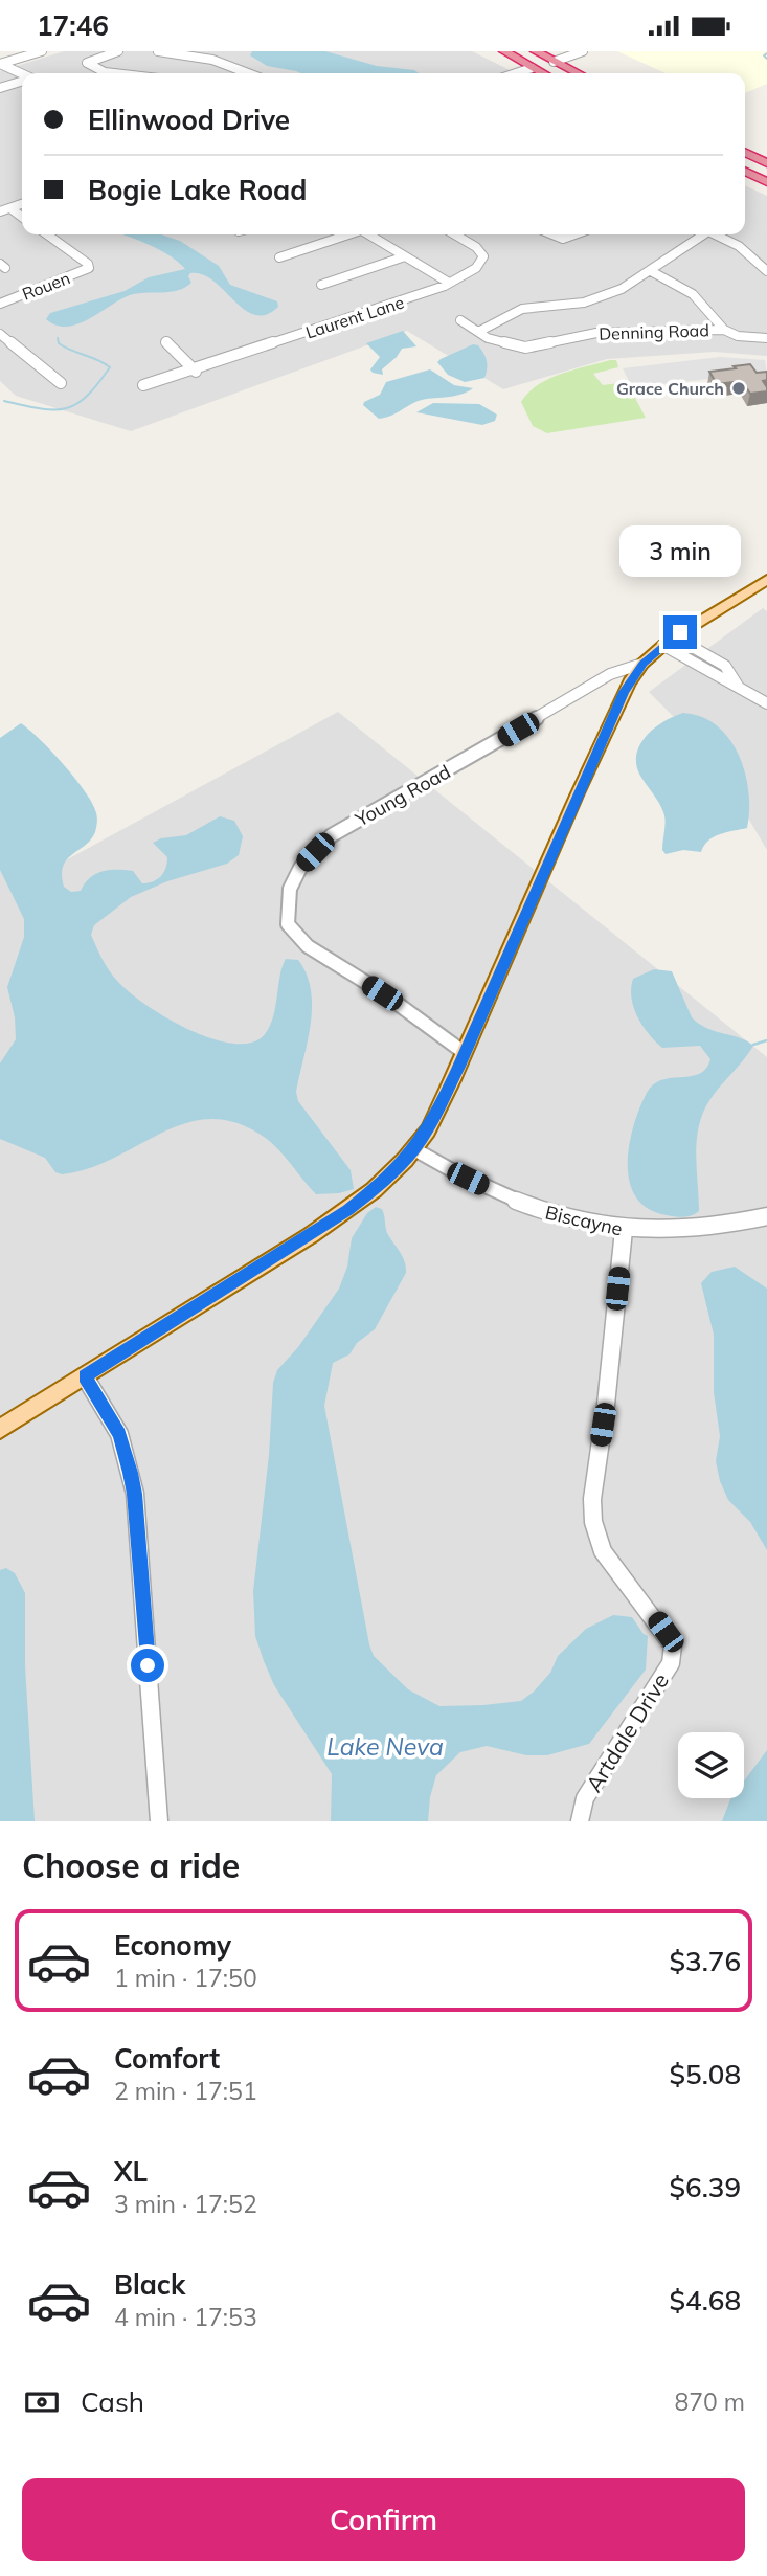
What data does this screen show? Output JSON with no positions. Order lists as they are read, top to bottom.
{
  "streets": {
    "street": [
      "Rouen",
      "Laurent Lane",
      "Denning Road",
      "Young Road",
      "Biscayne",
      "Artdale Drive"
    ]
  },
  "crossings": [
    ["Biscayne", "Artdale Drive"]
  ],
  "water": ["Lake Neva"],
  "places": ["Grace Church"],
  "page": {
    "status": "17:46",
    "banner": ["Ellinwood Drive", "Bogie Lake Road"],
    "bubble": "3 min",
    "heading": "Choose a ride",
    "list": [
      {
        "name": "Economy",
        "note": "1 min · 17:50",
        "value": "$3.76"
      },
      {
        "name": "Comfort",
        "note": "2 min · 17:51",
        "value": "$5.08"
      },
      {
        "name": "XL",
        "note": "3 min · 17:52",
        "value": "$6.39"
      },
      {
        "name": "Black",
        "note": "4 min · 17:53",
        "value": "$4.68"
      }
    ],
    "pay": ["Cash", "870 m"],
    "buttons": "Confirm"
  }
}
